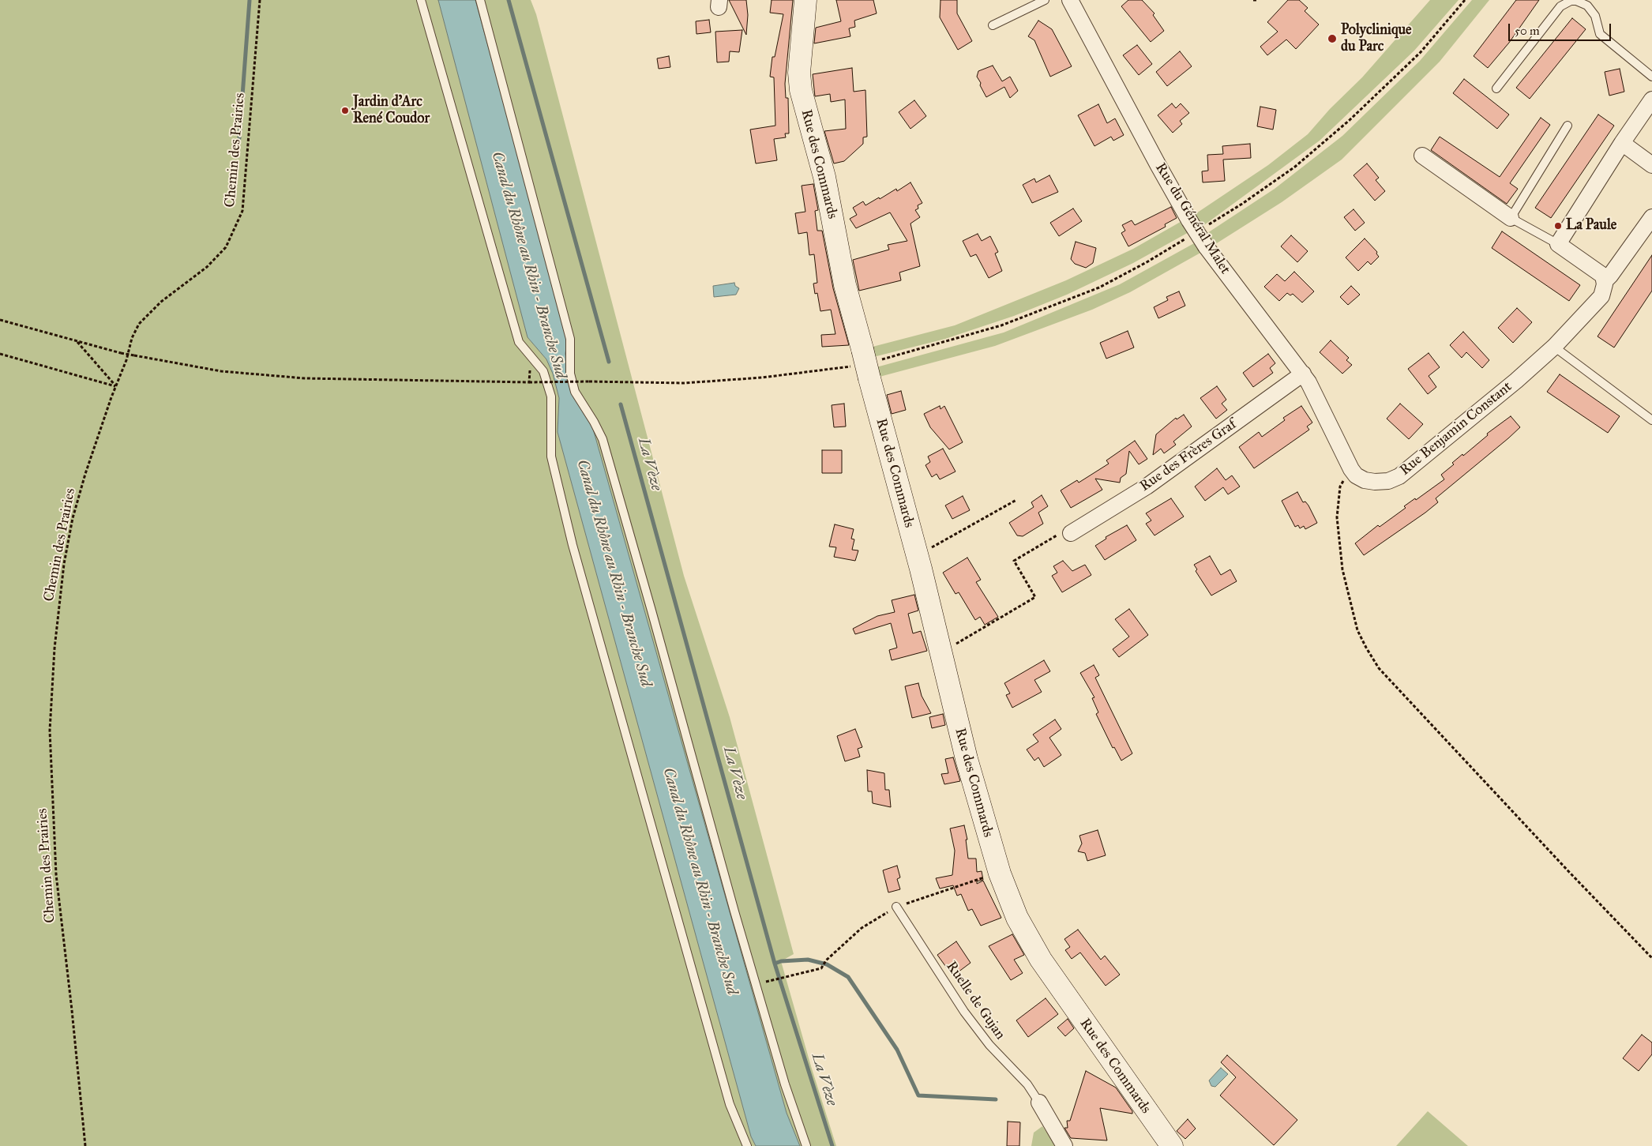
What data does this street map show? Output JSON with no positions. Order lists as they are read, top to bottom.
{
  "streets": {
    "street": [
      "Rue des Commards",
      "Rue du Général Malet",
      "Rue Benjamin Constant",
      "Rue des Frères Graf"
    ],
    "lane": ["Ruelle de Gujan"],
    "path": ["Chemin des Prairies"]
  },
  "crossings": [
    ["Rue du Général Malet", "Rue Benjamin Constant"],
    ["Rue du Général Malet", "Rue des Frères Graf"]
  ],
  "water": ["Canal du Rhône au Rhin - Branche Sud", "La Vèze"],
  "places": ["Polyclinique du Parc", "Jardin d'Arc René Coudor", "La Paule"],
  "scale_bar": "50 m"
}
